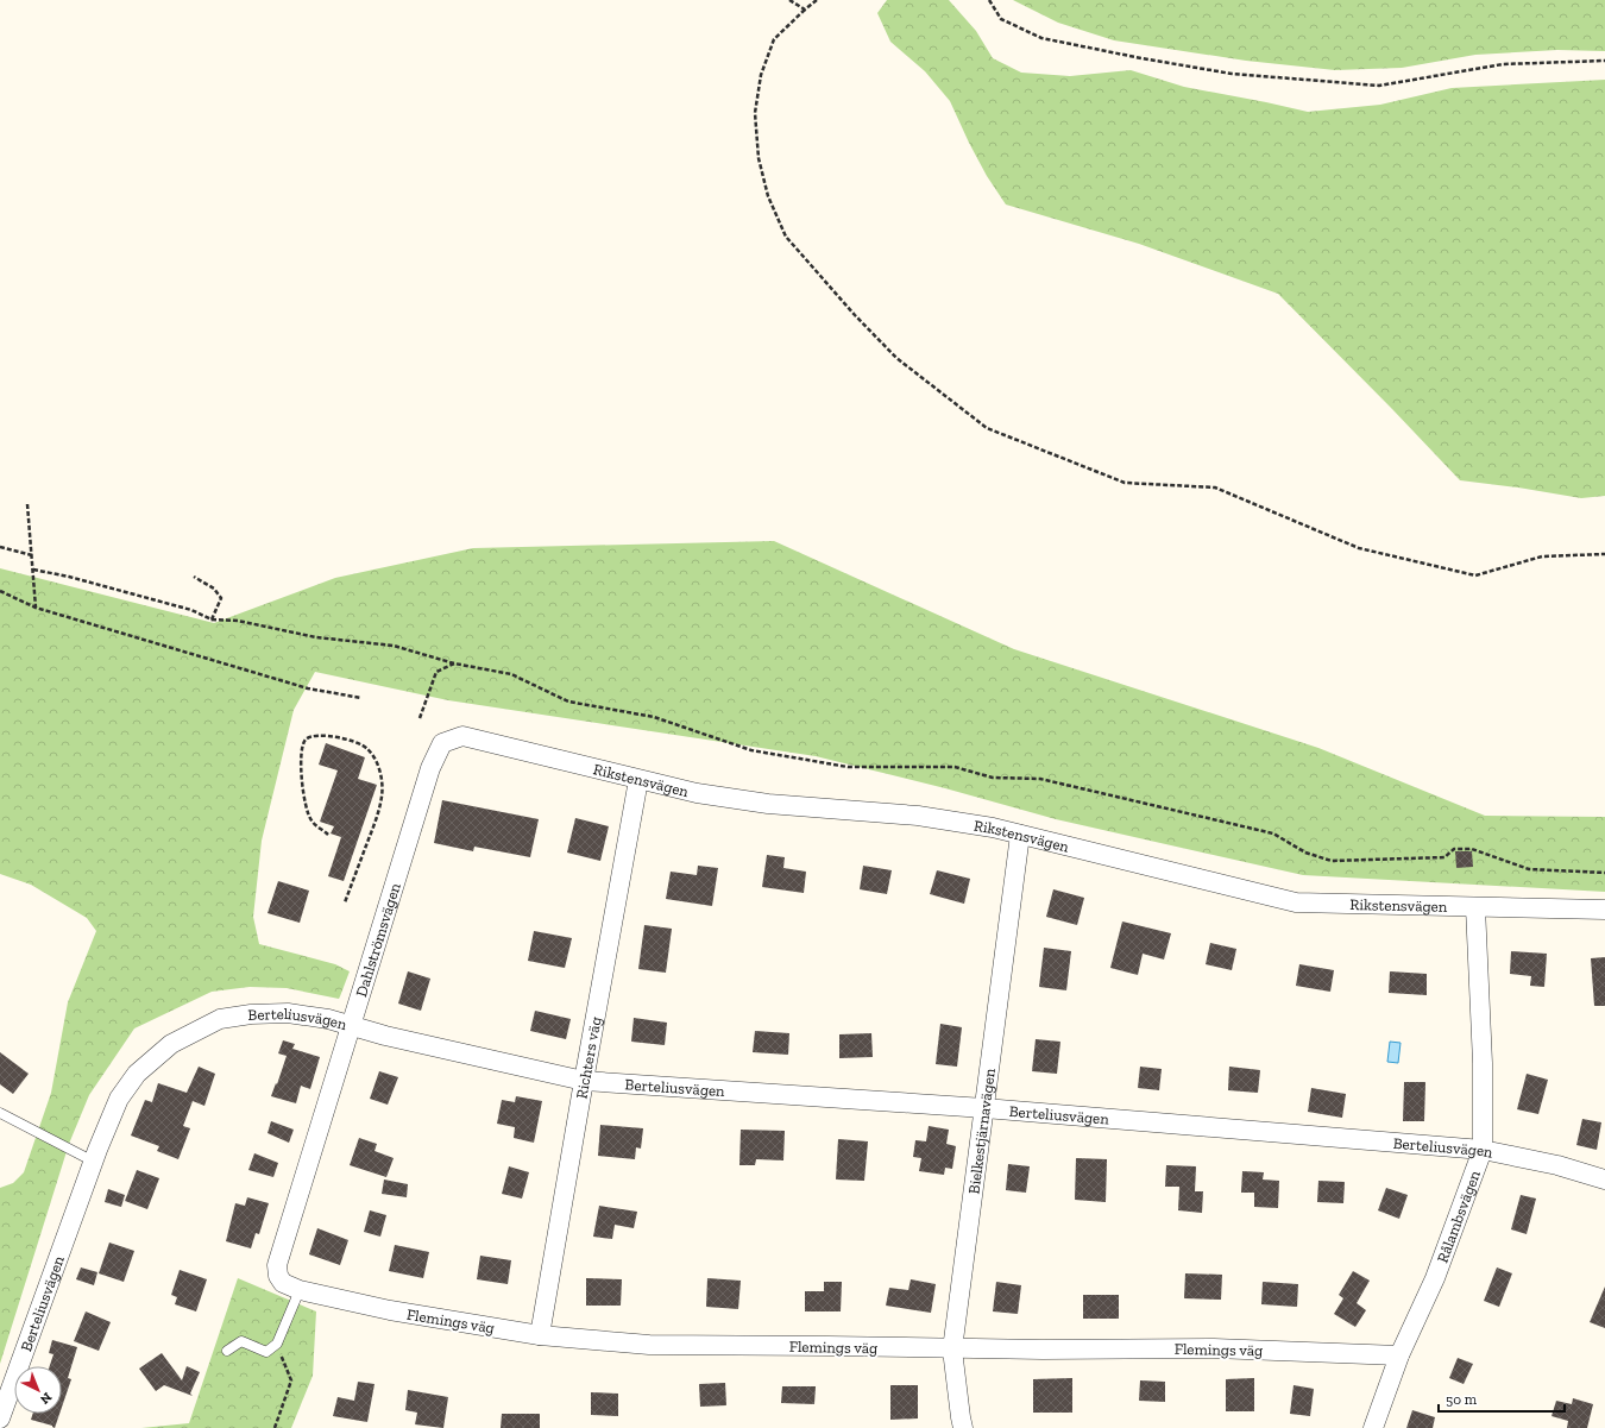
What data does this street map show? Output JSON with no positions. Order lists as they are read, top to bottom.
{
  "streets": {
    "street": [
      "Rikstensvägen",
      "Dahlströmsvägen",
      "Berteliusvägen",
      "Richters väg",
      "Bielkestjärnavägen",
      "Rålambsvägen",
      "Flemings väg"
    ]
  },
  "crossings": [
    ["Rikstensvägen", "Dahlströmsvägen"],
    ["Rikstensvägen", "Richters väg"],
    ["Rikstensvägen", "Bielkestjärnavägen"],
    ["Rikstensvägen", "Rålambsvägen"],
    ["Dahlströmsvägen", "Berteliusvägen"],
    ["Dahlströmsvägen", "Flemings väg"],
    ["Berteliusvägen", "Richters väg"],
    ["Berteliusvägen", "Bielkestjärnavägen"],
    ["Berteliusvägen", "Rålambsvägen"],
    ["Richters väg", "Flemings väg"],
    ["Bielkestjärnavägen", "Flemings väg"],
    ["Rålambsvägen", "Flemings väg"]
  ],
  "scale_bar": "50 m",
  "north": "bottom right"
}
